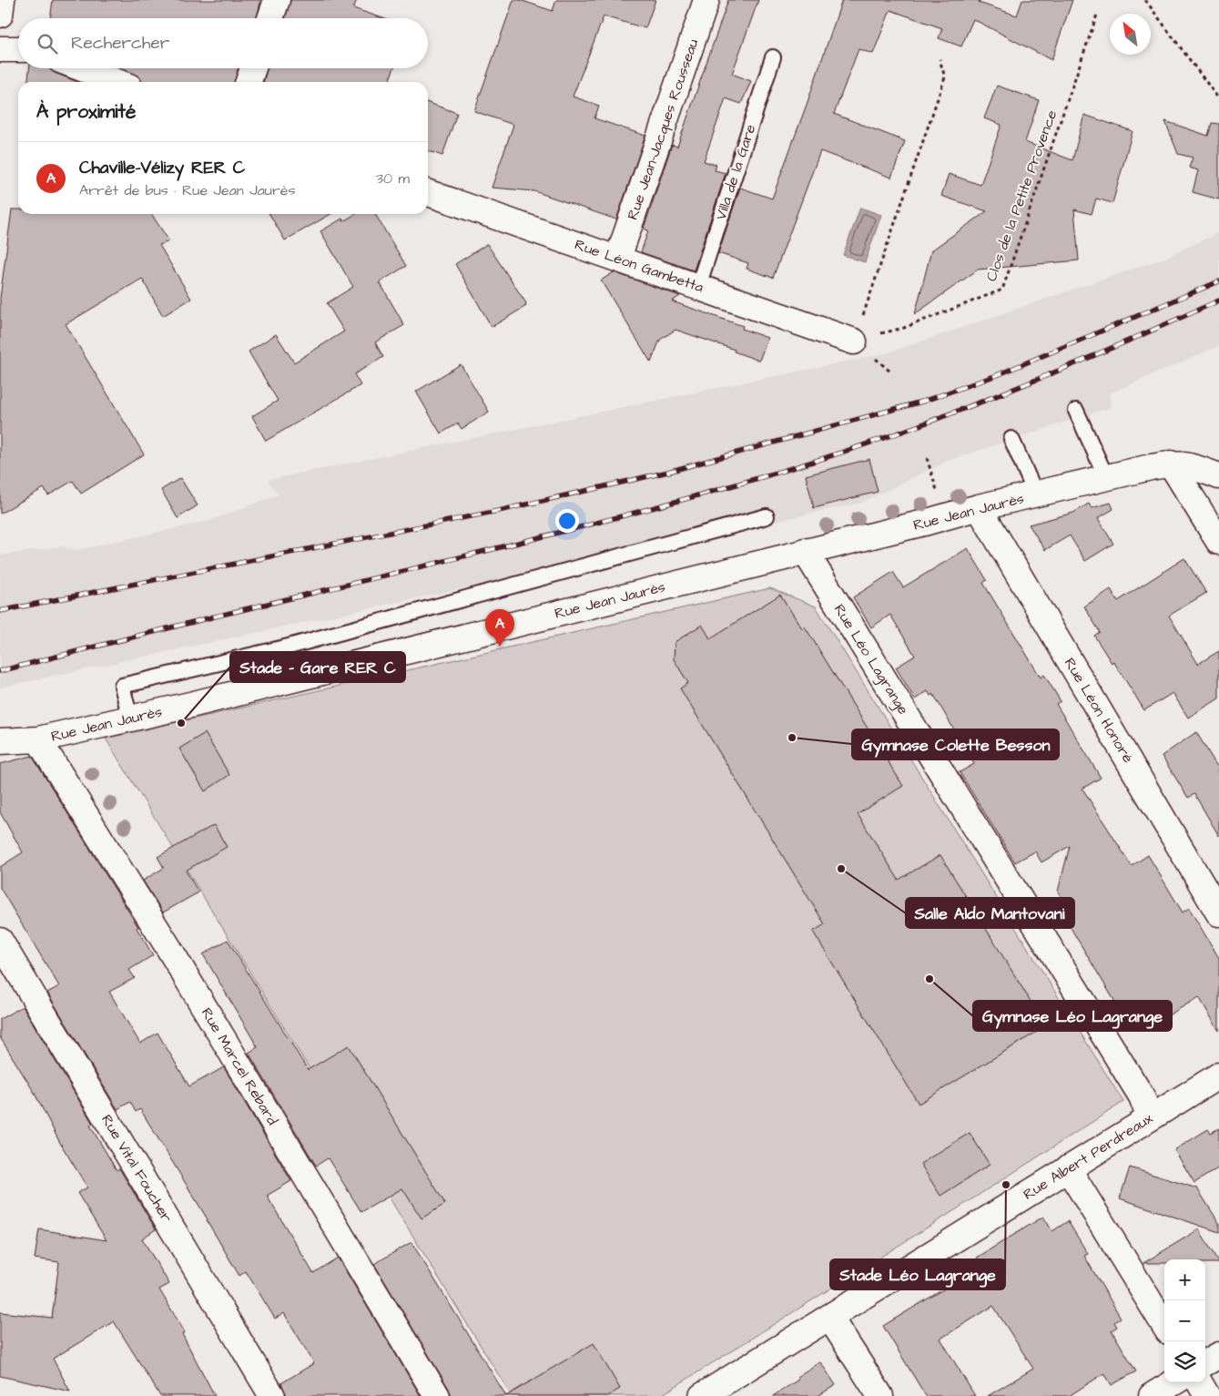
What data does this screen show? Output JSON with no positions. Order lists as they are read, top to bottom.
{
  "streets": {
    "street": [
      "Rue Jean-Jacques Rousseau",
      "Rue Léon Gambetta",
      "Rue Jean Jaurès",
      "Rue Léo Lagrange",
      "Rue Léon Honoré",
      "Rue Marcel Rebard",
      "Rue Albert Perdreaux",
      "Rue Vital Foucher"
    ],
    "lane": ["Villa de la Gare"],
    "path": ["Clos de la Petite Provence"]
  },
  "crossings": [
    ["Rue Jean-Jacques Rousseau", "Rue Léon Gambetta"],
    ["Villa de la Gare", "Rue Léon Gambetta"],
    ["Clos de la Petite Provence", "Rue Léon Gambetta"],
    ["Rue Jean Jaurès", "Rue Léo Lagrange"],
    ["Rue Jean Jaurès", "Rue Léon Honoré"],
    ["Rue Jean Jaurès", "Rue Marcel Rebard"],
    ["Rue Léo Lagrange", "Rue Albert Perdreaux"]
  ],
  "places": [
    "Stade - Gare RER C",
    "Gymnase Colette Besson",
    "Salle Aldo Mantovani",
    "Gymnase Léo Lagrange",
    "Stade Léo Lagrange"
  ],
  "north": "top left",
  "page": {
    "search": "Rechercher",
    "heading": "À proximité",
    "list": [
      {
        "mark": "A",
        "name": "Chaville-Vélizy RER C",
        "note": "Arrêt de bus · Rue Jean Jaurès",
        "value": "30 m"
      }
    ],
    "pins": "A",
    "map_buttons": ["+", "−"]
  }
}
